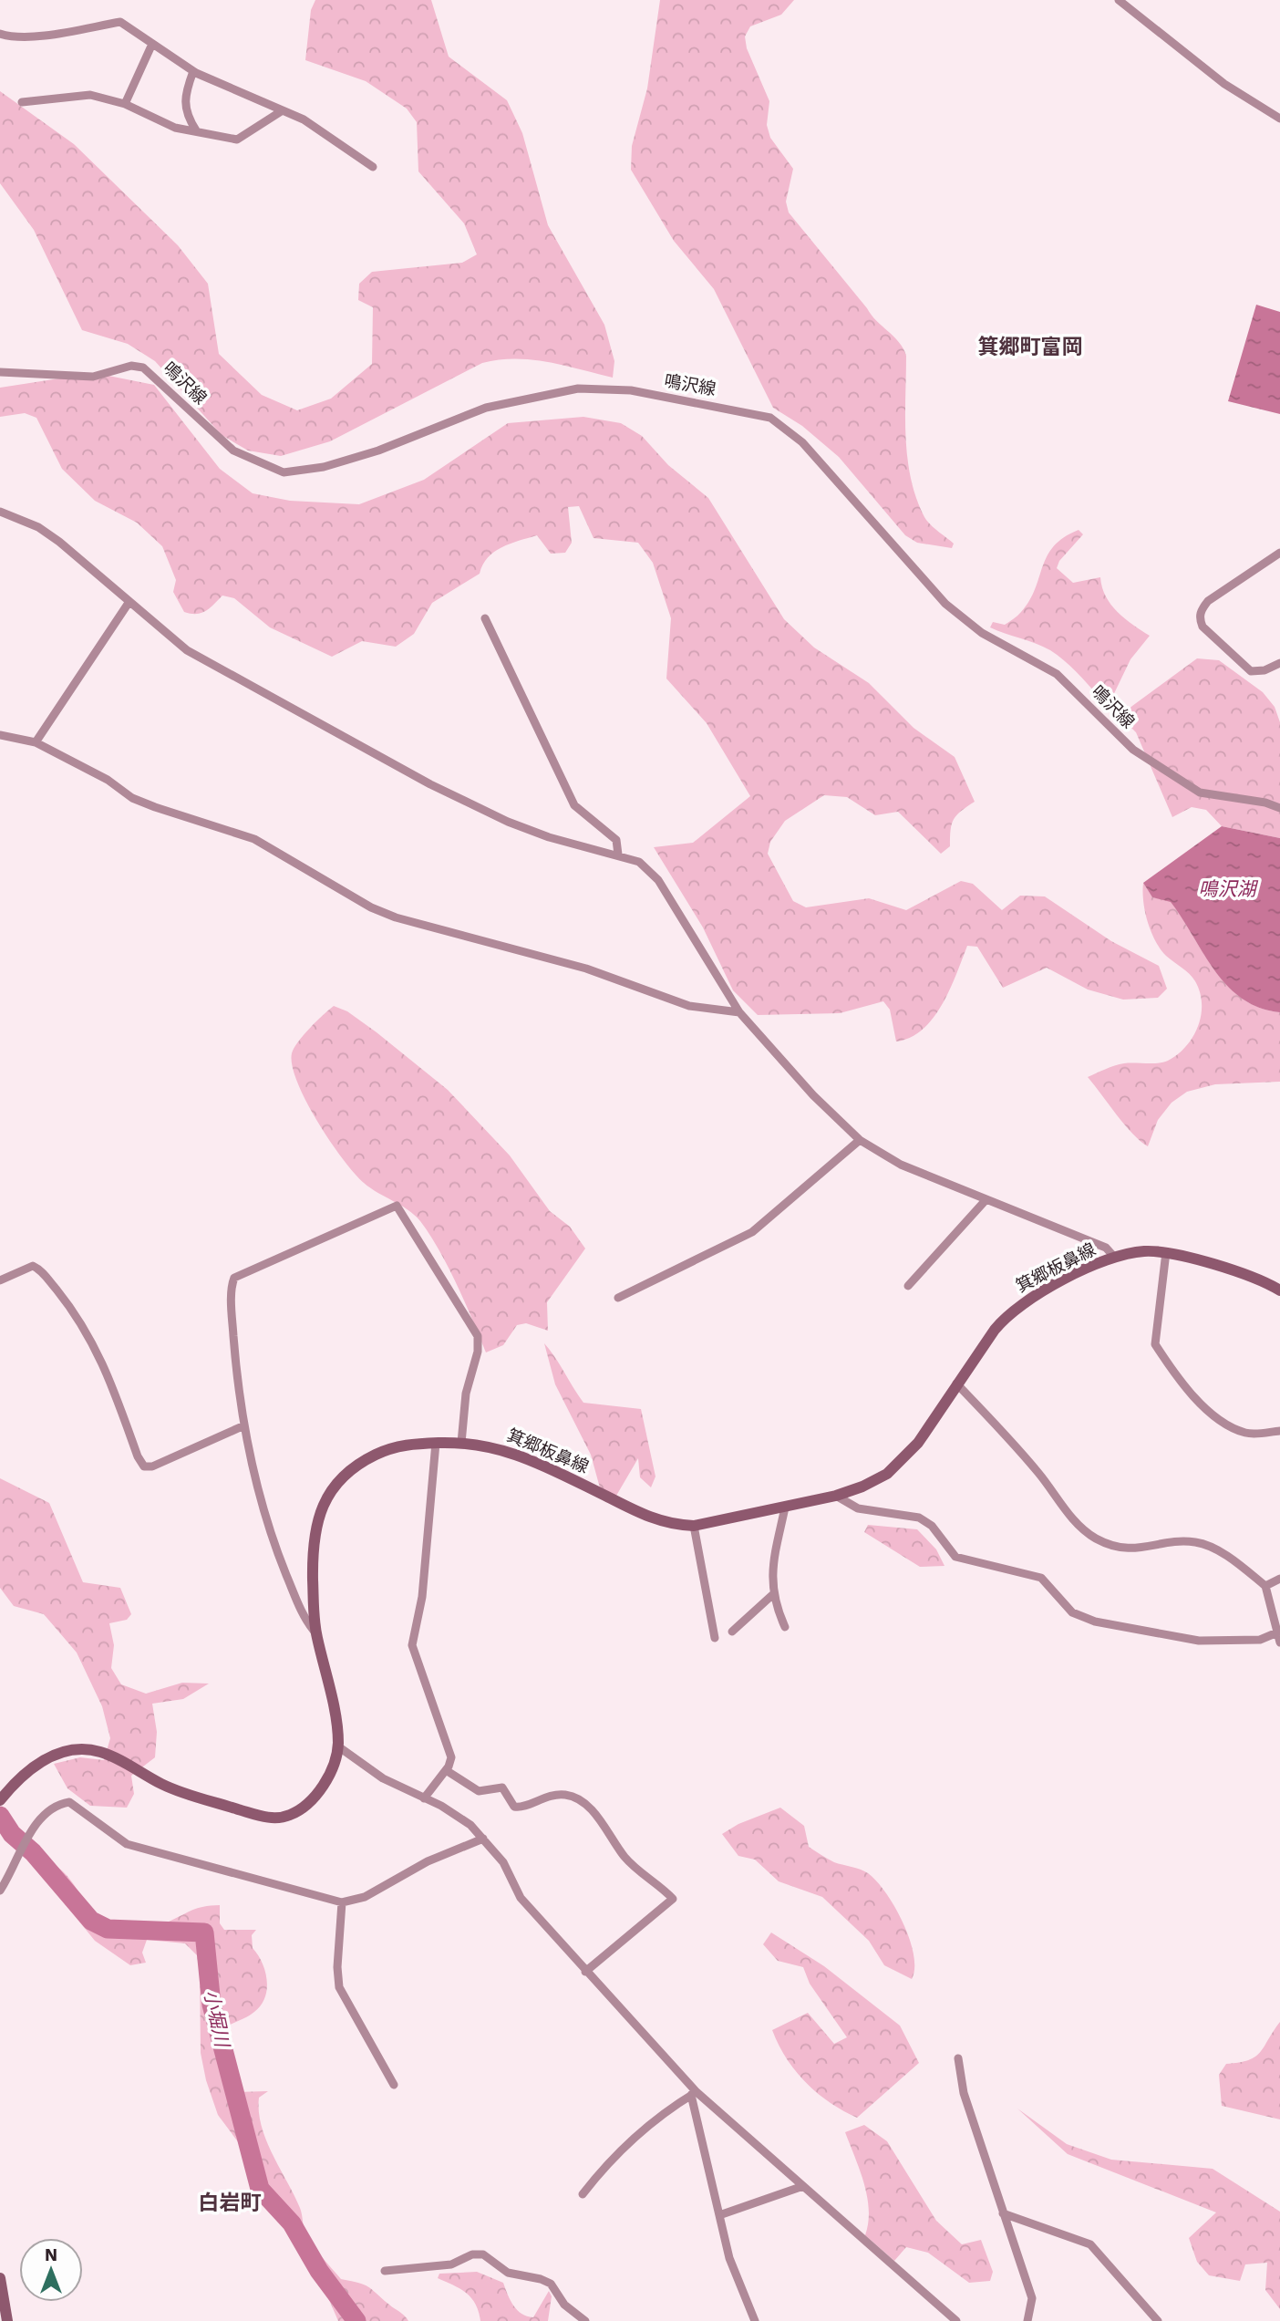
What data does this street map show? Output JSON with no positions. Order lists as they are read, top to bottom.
{
  "streets": {
    "main road": ["箕郷板鼻線"],
    "street": ["鳴沢線"]
  },
  "districts": ["箕郷町富岡", "白岩町"],
  "water": ["鳴沢湖", "小堀川"],
  "north": "top"
}
